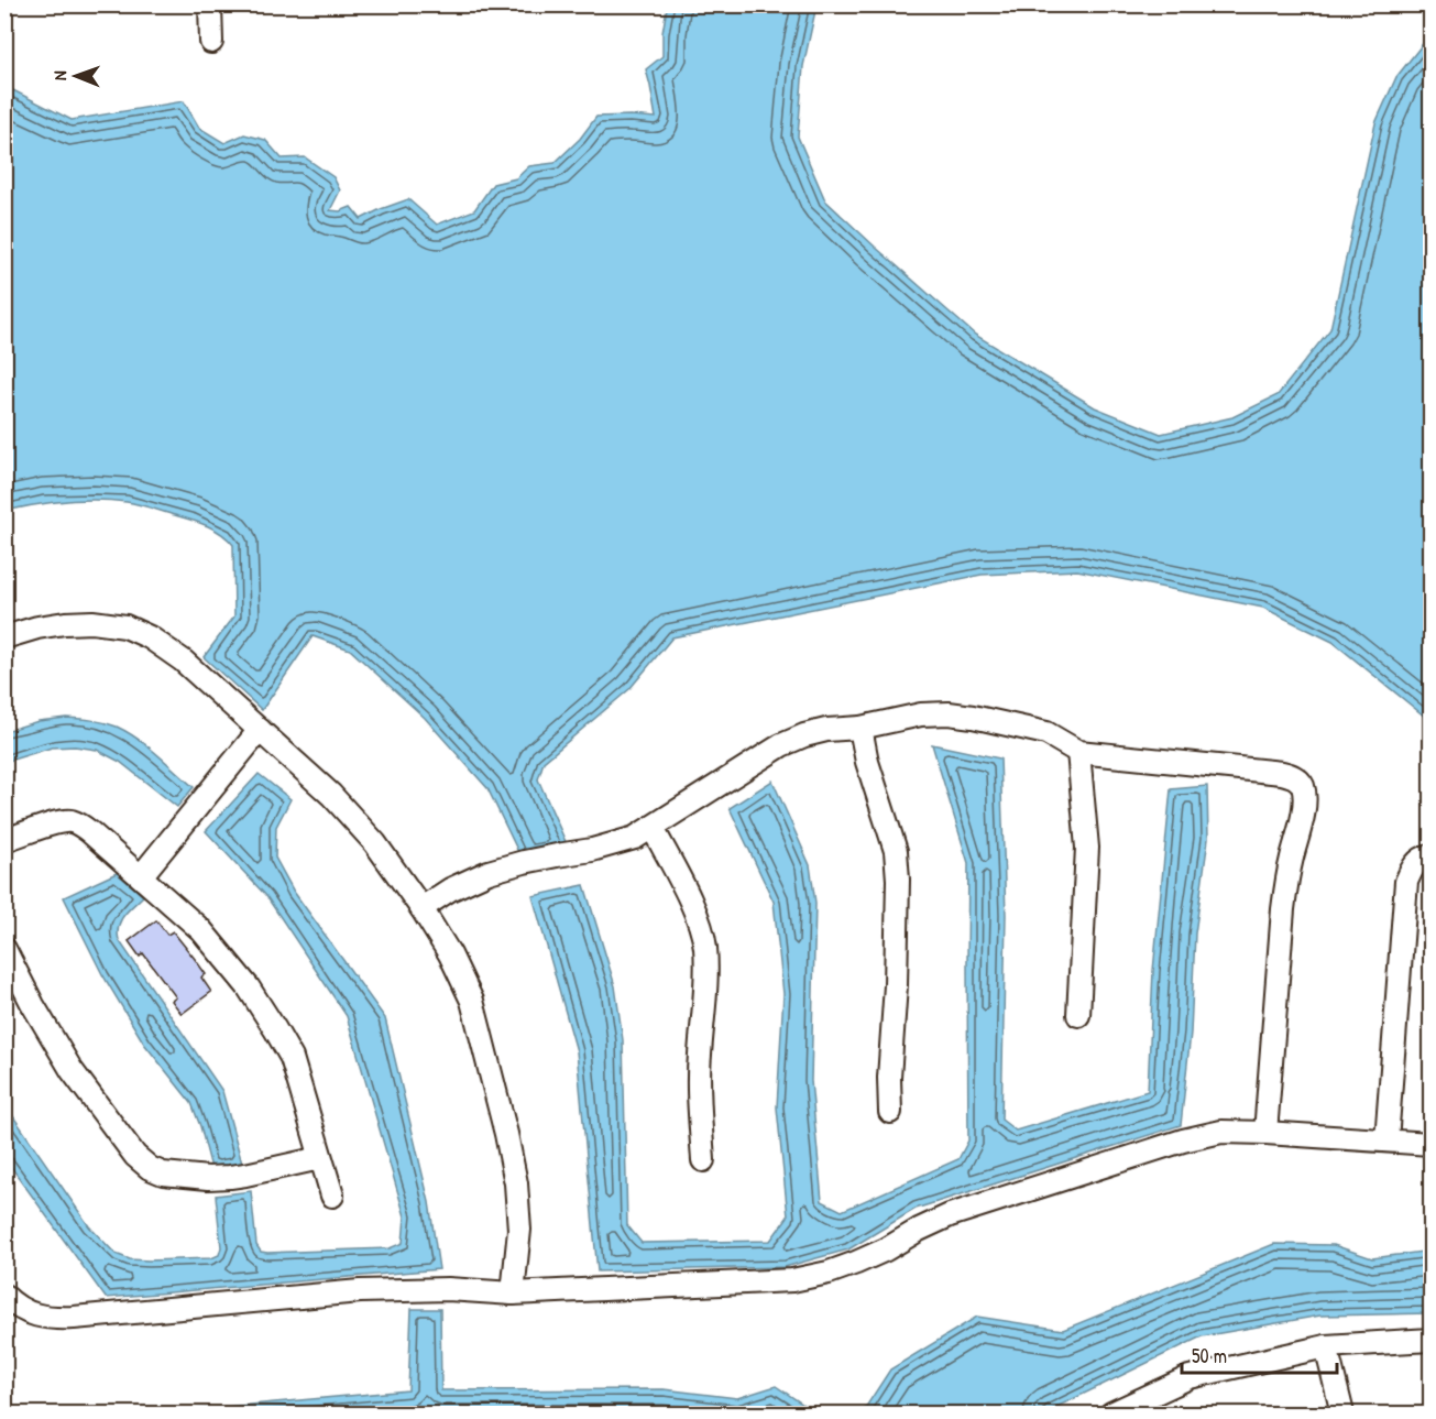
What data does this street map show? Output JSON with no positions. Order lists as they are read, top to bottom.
{
  "scale_bar": "50 m",
  "north": "left"
}
